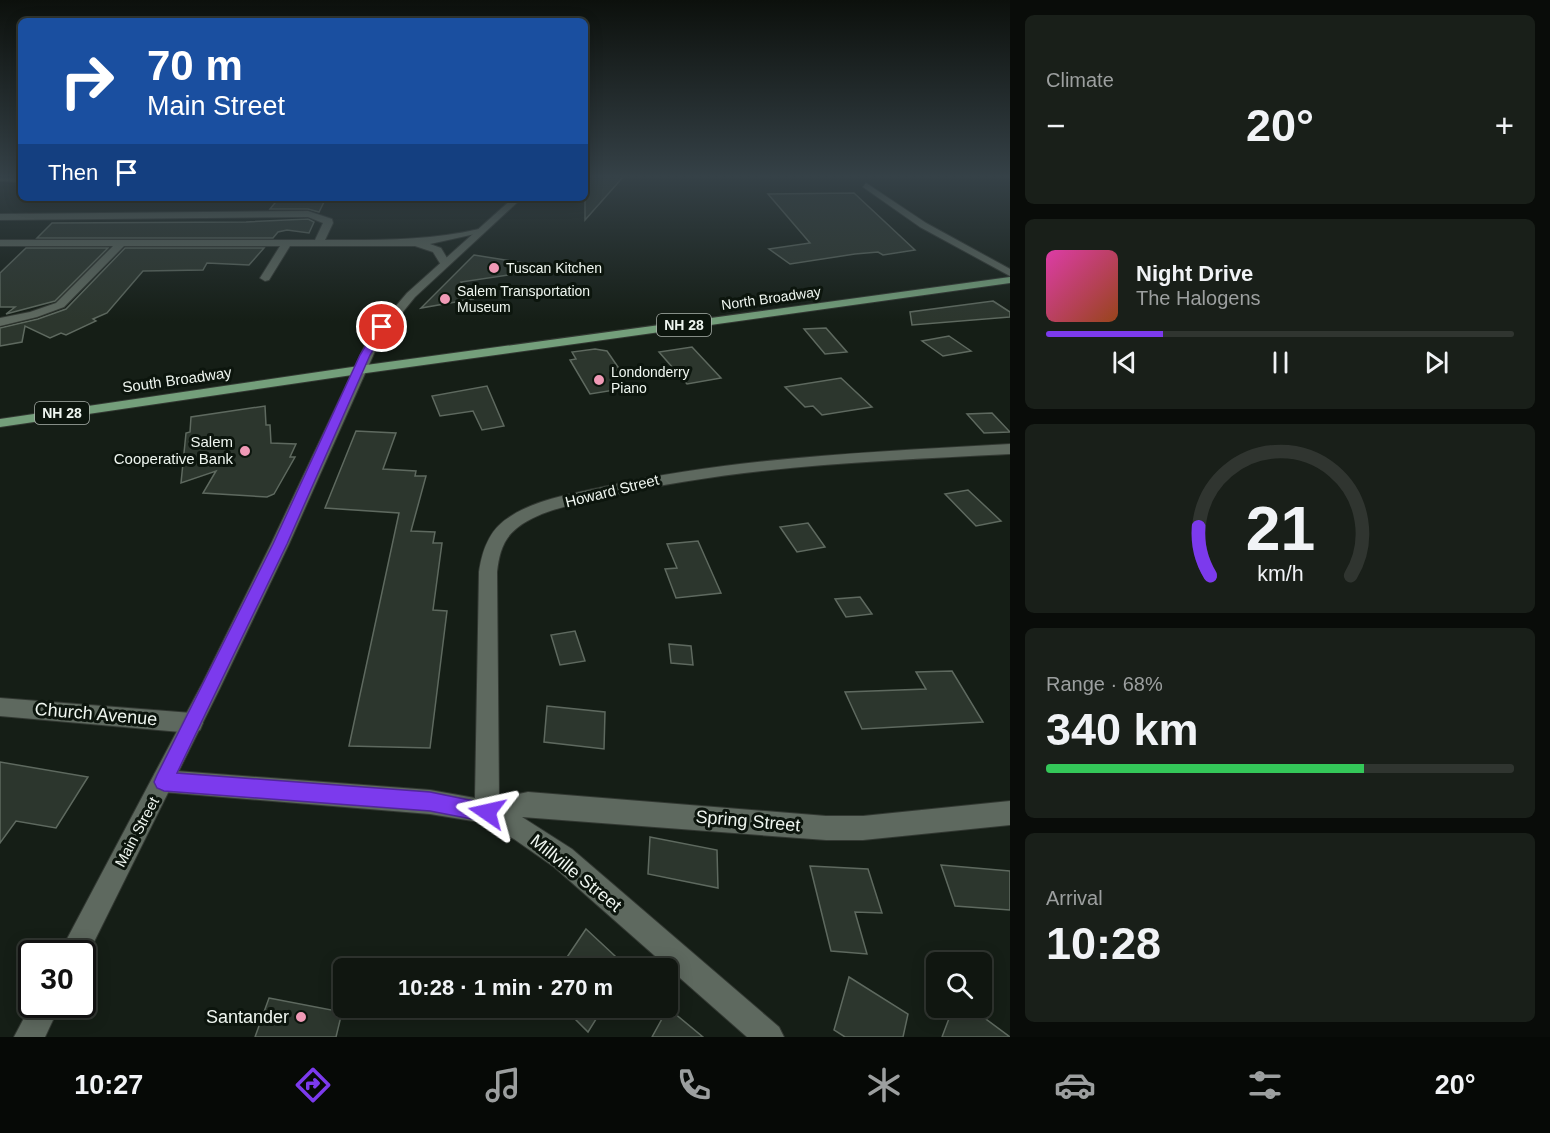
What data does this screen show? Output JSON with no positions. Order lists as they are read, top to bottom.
{
  "streets": {
    "main road": ["North Broadway", "NH 28", "South Broadway"],
    "street": [
      "Howard Street",
      "Church Avenue",
      "Spring Street",
      "Main Street",
      "Millville Street"
    ]
  },
  "crossings": [
    ["North Broadway", "South Broadway"],
    ["North Broadway", "Main Street"],
    ["South Broadway", "Main Street"],
    ["Howard Street", "Spring Street"],
    ["Howard Street", "Millville Street"],
    ["Church Avenue", "Main Street"],
    ["Spring Street", "Millville Street"],
    ["Main Street", "Millville Street"]
  ],
  "places": [
    "Tuscan Kitchen",
    "Salem Transportation Museum",
    "Londonderry Piano",
    "Salem Cooperative Bank",
    "Santander"
  ],
  "page": {
    "tile": [
      "Climate",
      ["Range · 68%", "340 km"],
      ["Arrival", "10:28"]
    ],
    "turn": ["70 m", "Main Street"],
    "heat": ["−", "20°", "+"],
    "then": "Then",
    "song": ["Night Drive", "The Halogens"],
    "limit": "30",
    "trip": "10:28 · 1 min · 270 m",
    "tabs": ["10:27", "20°"],
    "gauge": ["21", "km/h"]
  }
}
